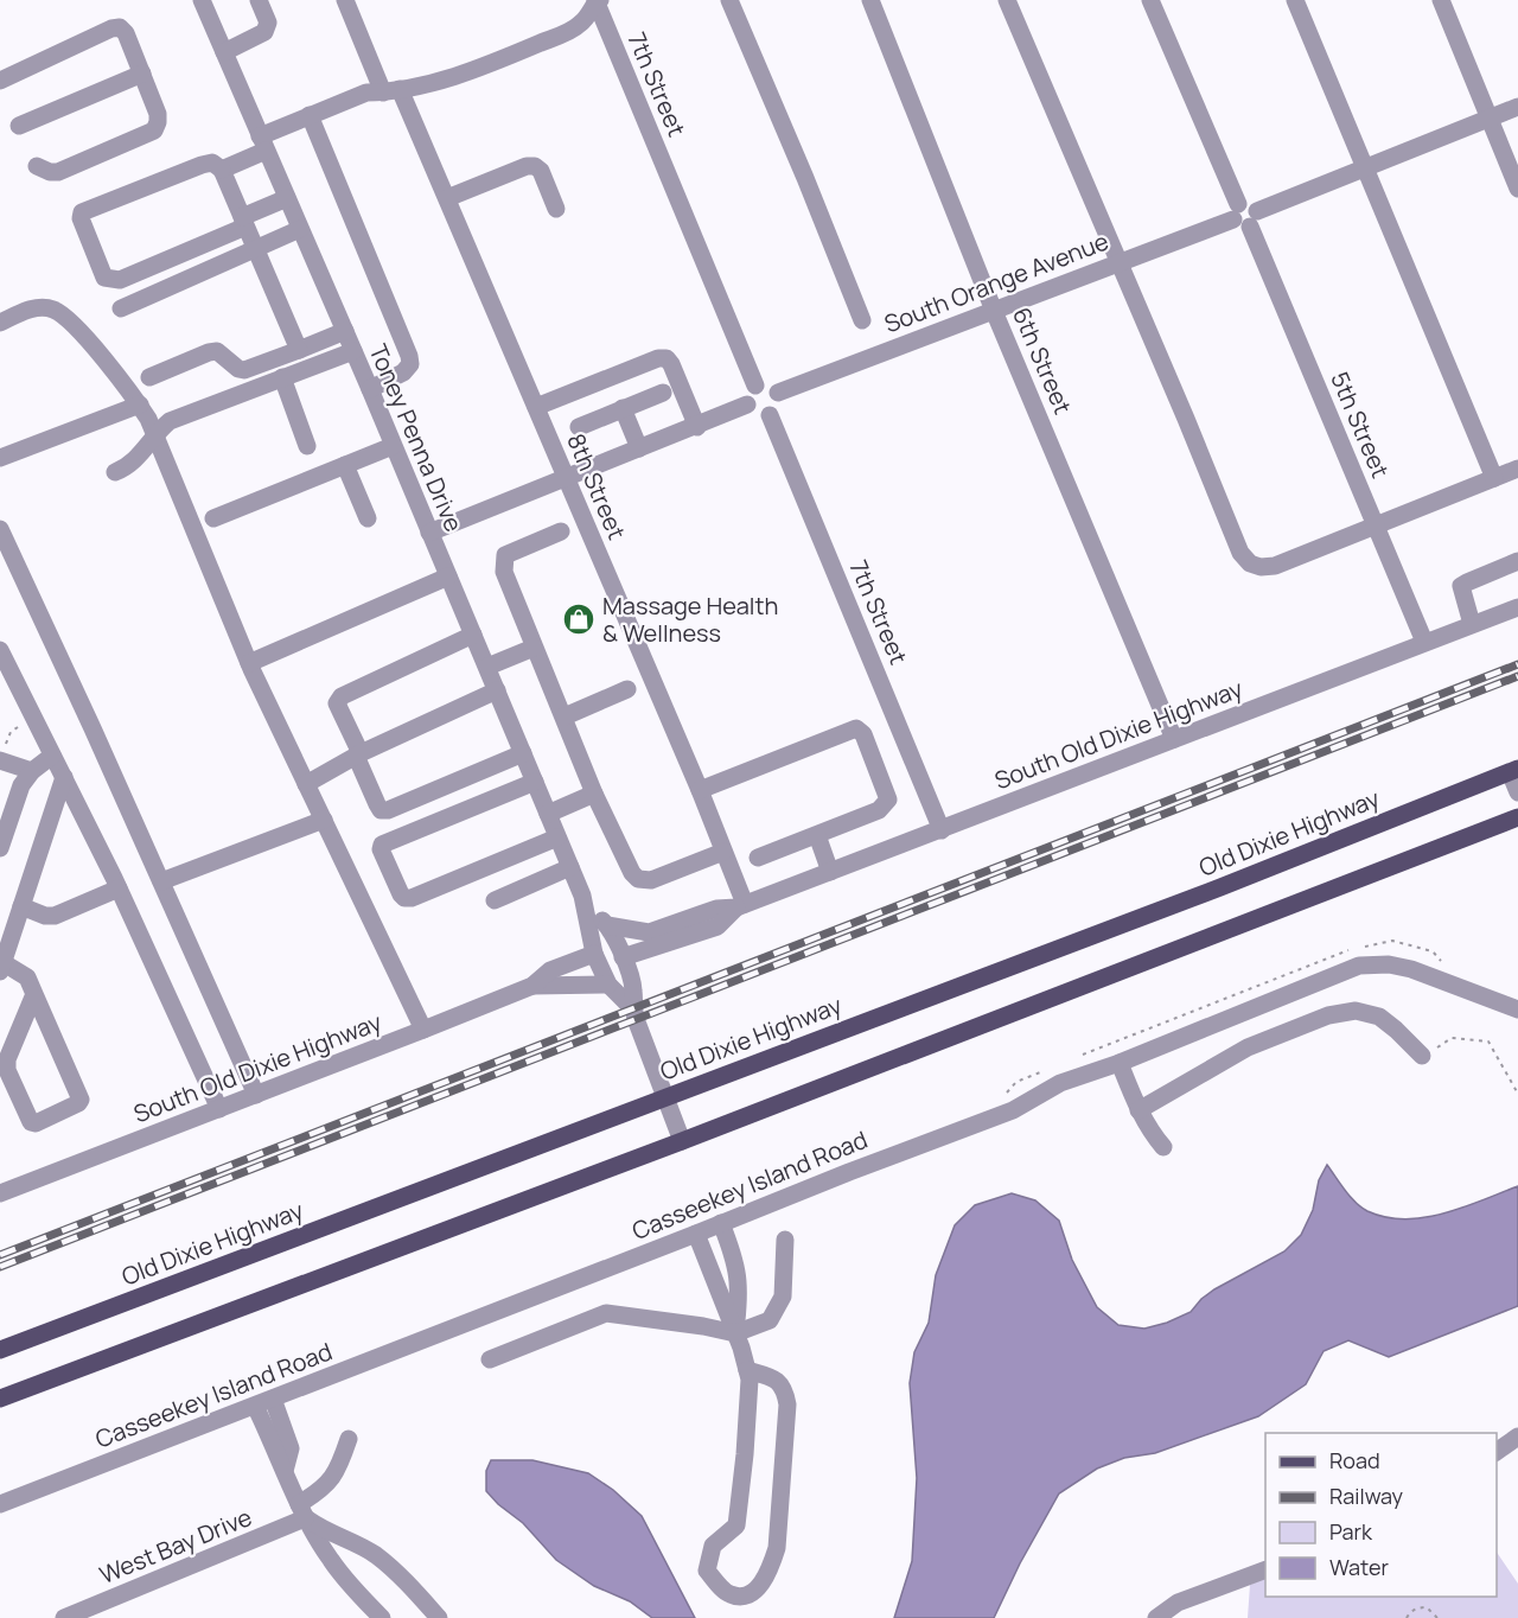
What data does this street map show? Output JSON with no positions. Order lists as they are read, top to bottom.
{
  "streets": {
    "main road": ["Old Dixie Highway"],
    "street": [
      "7th Street",
      "South Orange Avenue",
      "6th Street",
      "5th Street",
      "Toney Penna Drive",
      "8th Street",
      "South Old Dixie Highway",
      "Casseekey Island Road",
      "West Bay Drive"
    ]
  },
  "crossings": [
    ["7th Street", "South Orange Avenue"],
    ["7th Street", "South Old Dixie Highway"],
    ["South Orange Avenue", "6th Street"],
    ["South Orange Avenue", "5th Street"],
    ["6th Street", "South Old Dixie Highway"],
    ["5th Street", "South Old Dixie Highway"],
    ["Toney Penna Drive", "South Old Dixie Highway"],
    ["Toney Penna Drive", "Old Dixie Highway"],
    ["8th Street", "South Old Dixie Highway"]
  ],
  "places": {
    "shop": ["Massage Health & Wellness"]
  },
  "legend": [
    "Road",
    "Railway",
    "Park",
    "Water"
  ]
}
